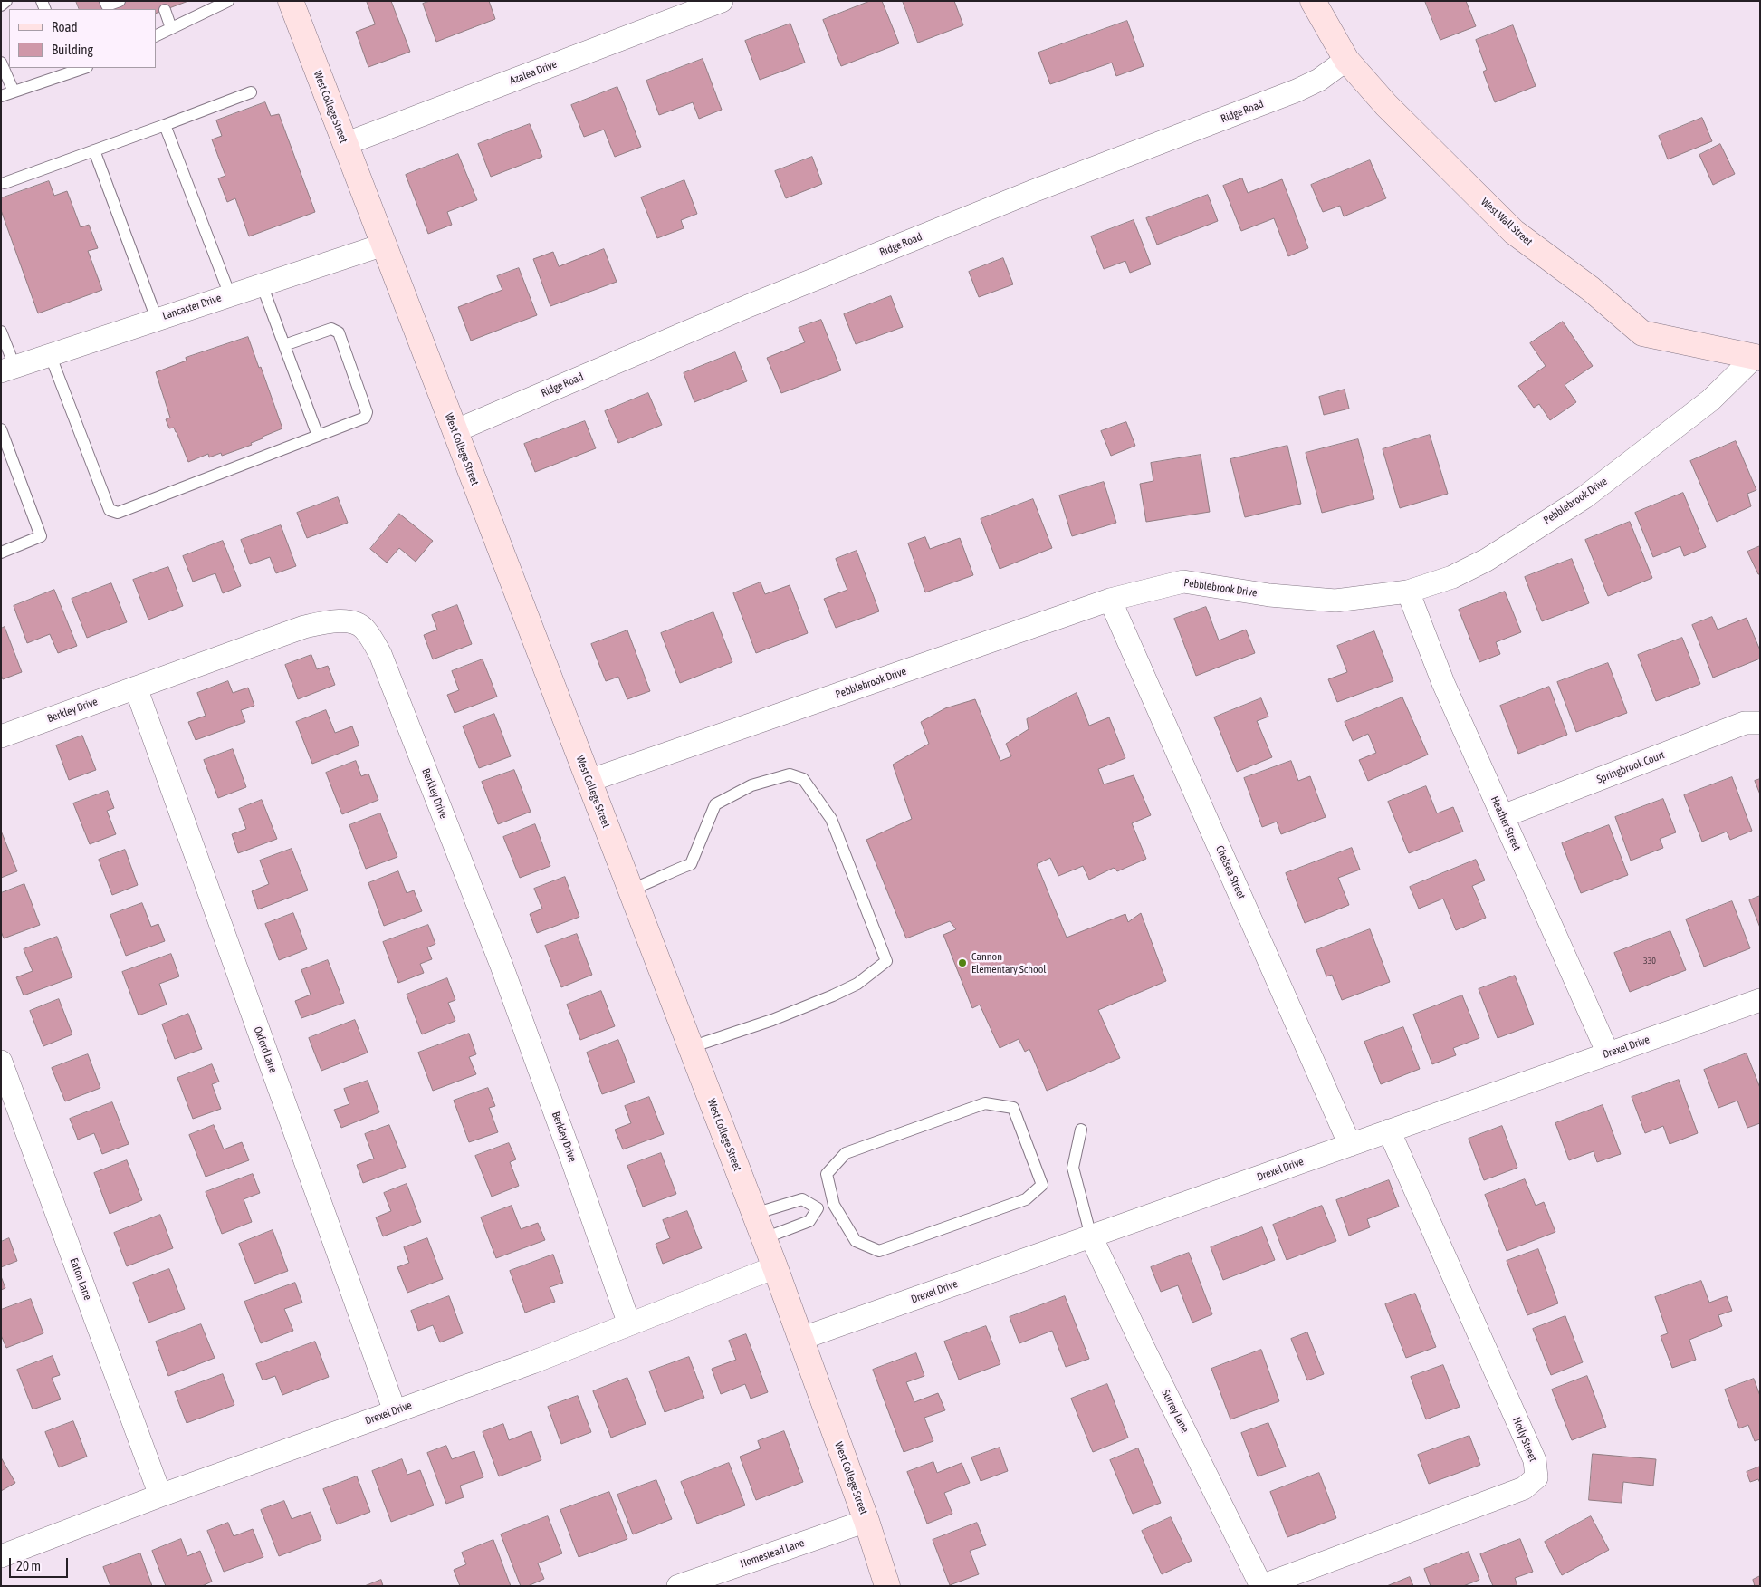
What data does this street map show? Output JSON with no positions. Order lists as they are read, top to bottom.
{
  "streets": {
    "street": [
      "Azalea Drive",
      "West College Street",
      "Ridge Road",
      "West Wall Street",
      "Lancaster Drive",
      "Pebblebrook Drive",
      "Berkley Drive",
      "Springbrook Court",
      "Heather Street",
      "Chelsea Street",
      "Drexel Drive",
      "Oxford Lane",
      "Eaton Lane",
      "Surrey Lane",
      "Holly Street",
      "Homestead Lane"
    ]
  },
  "crossings": [
    ["Azalea Drive", "West College Street"],
    ["West College Street", "Ridge Road"],
    ["West College Street", "Lancaster Drive"],
    ["West College Street", "Pebblebrook Drive"],
    ["West College Street", "Drexel Drive"],
    ["West College Street", "Homestead Lane"],
    ["Ridge Road", "West Wall Street"],
    ["West Wall Street", "Pebblebrook Drive"],
    ["Pebblebrook Drive", "Heather Street"],
    ["Pebblebrook Drive", "Chelsea Street"],
    ["Berkley Drive", "Drexel Drive"],
    ["Berkley Drive", "Oxford Lane"],
    ["Springbrook Court", "Heather Street"],
    ["Heather Street", "Drexel Drive"],
    ["Chelsea Street", "Drexel Drive"],
    ["Drexel Drive", "Oxford Lane"],
    ["Drexel Drive", "Eaton Lane"],
    ["Drexel Drive", "Surrey Lane"],
    ["Drexel Drive", "Holly Street"],
    ["Surrey Lane", "Holly Street"]
  ],
  "places": ["Cannon Elementary School"],
  "house_numbers": ["330"],
  "legend": ["Road", "Building"],
  "scale_bar": "20 m"
}
